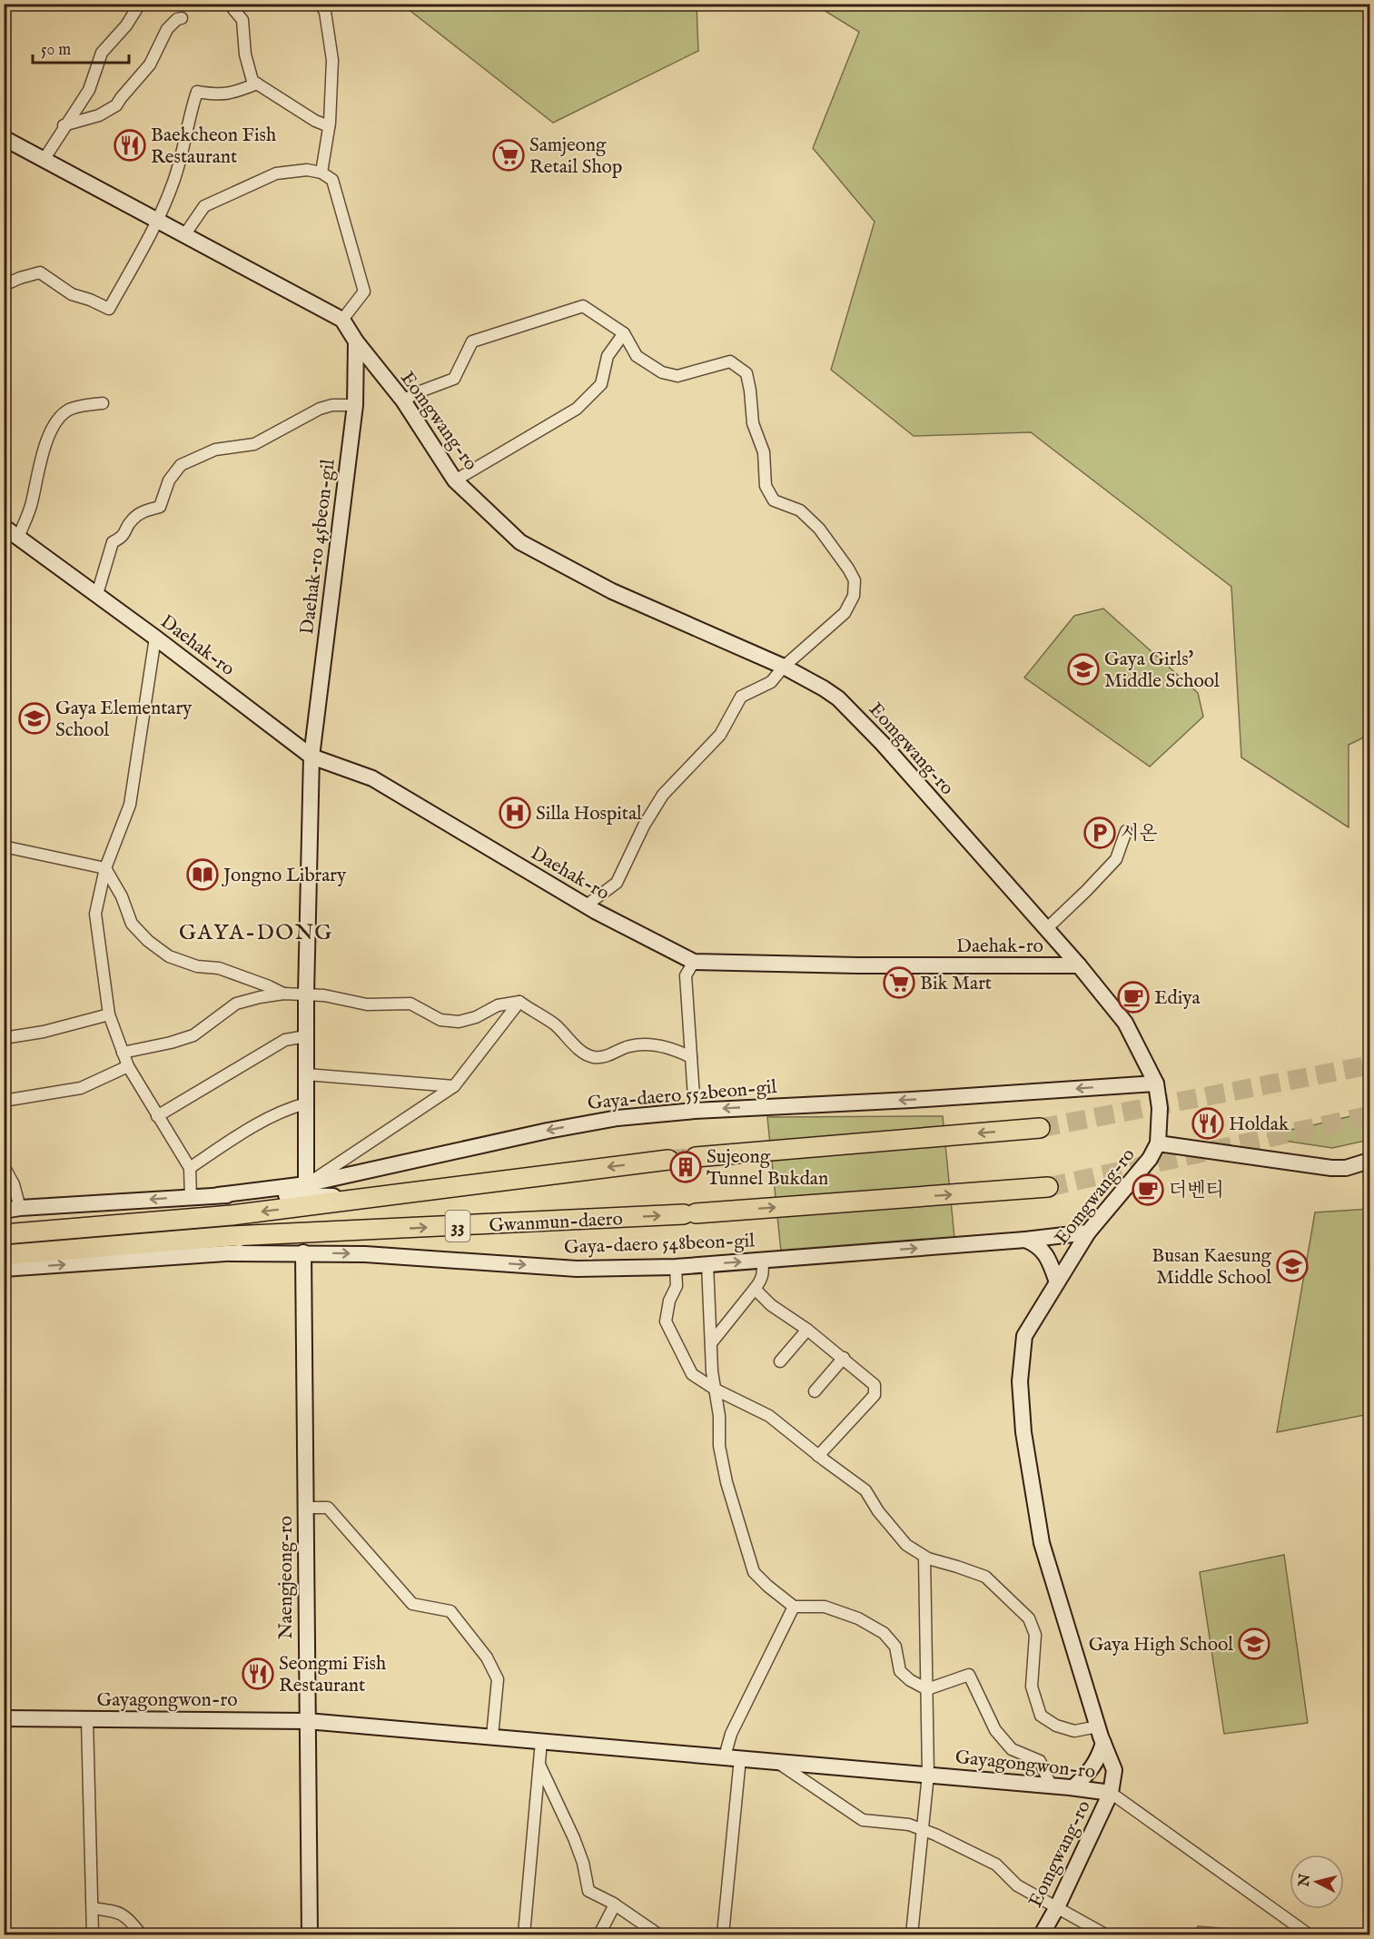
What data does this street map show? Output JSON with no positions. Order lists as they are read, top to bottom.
{
  "streets": {
    "highway": ["Gwanmun-daero", "33"],
    "main road": [
      "Eomgwang-ro",
      "Daehak-ro 45beon-gil",
      "Daehak-ro",
      "Gaya-daero 552beon-gil",
      "Gaya-daero 548beon-gil",
      "Naengjeong-ro",
      "Gayagongwon-ro"
    ]
  },
  "crossings": [
    ["Eomgwang-ro", "Daehak-ro 45beon-gil"],
    ["Eomgwang-ro", "Daehak-ro"],
    ["Eomgwang-ro", "Gaya-daero 552beon-gil"],
    ["Eomgwang-ro", "Gaya-daero 548beon-gil"],
    ["Eomgwang-ro", "Gayagongwon-ro"],
    ["Daehak-ro 45beon-gil", "Daehak-ro"],
    ["Daehak-ro 45beon-gil", "Gaya-daero 552beon-gil"],
    ["Gaya-daero 552beon-gil", "33"],
    ["Gwanmun-daero", "33"],
    ["Gwanmun-daero", "Gaya-daero 548beon-gil"],
    ["33", "Gaya-daero 548beon-gil"],
    ["Gaya-daero 548beon-gil", "Naengjeong-ro"],
    ["Naengjeong-ro", "Gayagongwon-ro"]
  ],
  "one_way": ["Gaya-daero 552beon-gil", "Gaya-daero 548beon-gil"],
  "districts": ["GAYA-DONG"],
  "places": {
    "restaurant": ["Baekcheon Fish Restaurant", "Holdak", "Seongmi Fish Restaurant"],
    "supermarket": ["Samjeong Retail Shop", "Bik Mart"],
    "school or university": [
      "Gaya Girls' Middle School",
      "Gaya Elementary School",
      "Busan Kaesung Middle School",
      "Gaya High School"
    ],
    "hospital": ["Silla Hospital"],
    "parking": ["시온"],
    "library": ["Jongno Library"],
    "cafe": ["Ediya", "더벤티"],
    "building": ["Sujeong Tunnel Bukdan"]
  },
  "scale_bar": "50 m",
  "north": "left"
}
